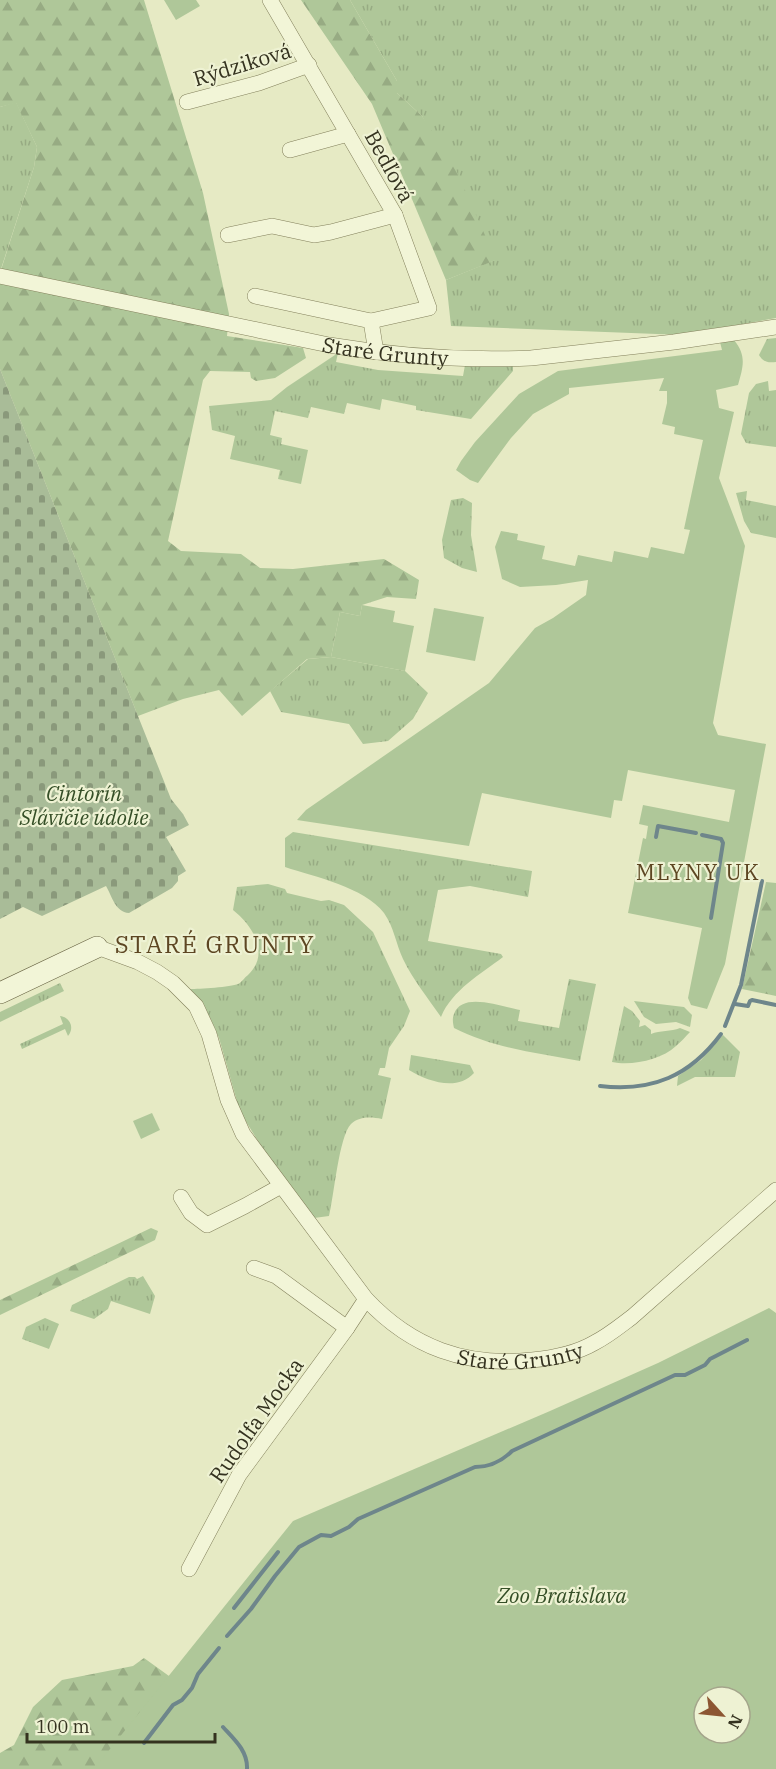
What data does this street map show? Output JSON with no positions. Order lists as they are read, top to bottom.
{
  "streets": {
    "street": [
      "Rýdziková",
      "Bedľová",
      "Staré Grunty",
      "Rudolfa Mocka"
    ]
  },
  "crossings": [
    ["Rýdziková", "Bedľová"],
    ["Staré Grunty", "Rudolfa Mocka"]
  ],
  "districts": ["MLYNY UK", "STARÉ GRUNTY"],
  "parks": ["Cintorín Slávičie údolie", "Zoo Bratislava"],
  "scale_bar": "100 m",
  "north": "bottom right"
}
